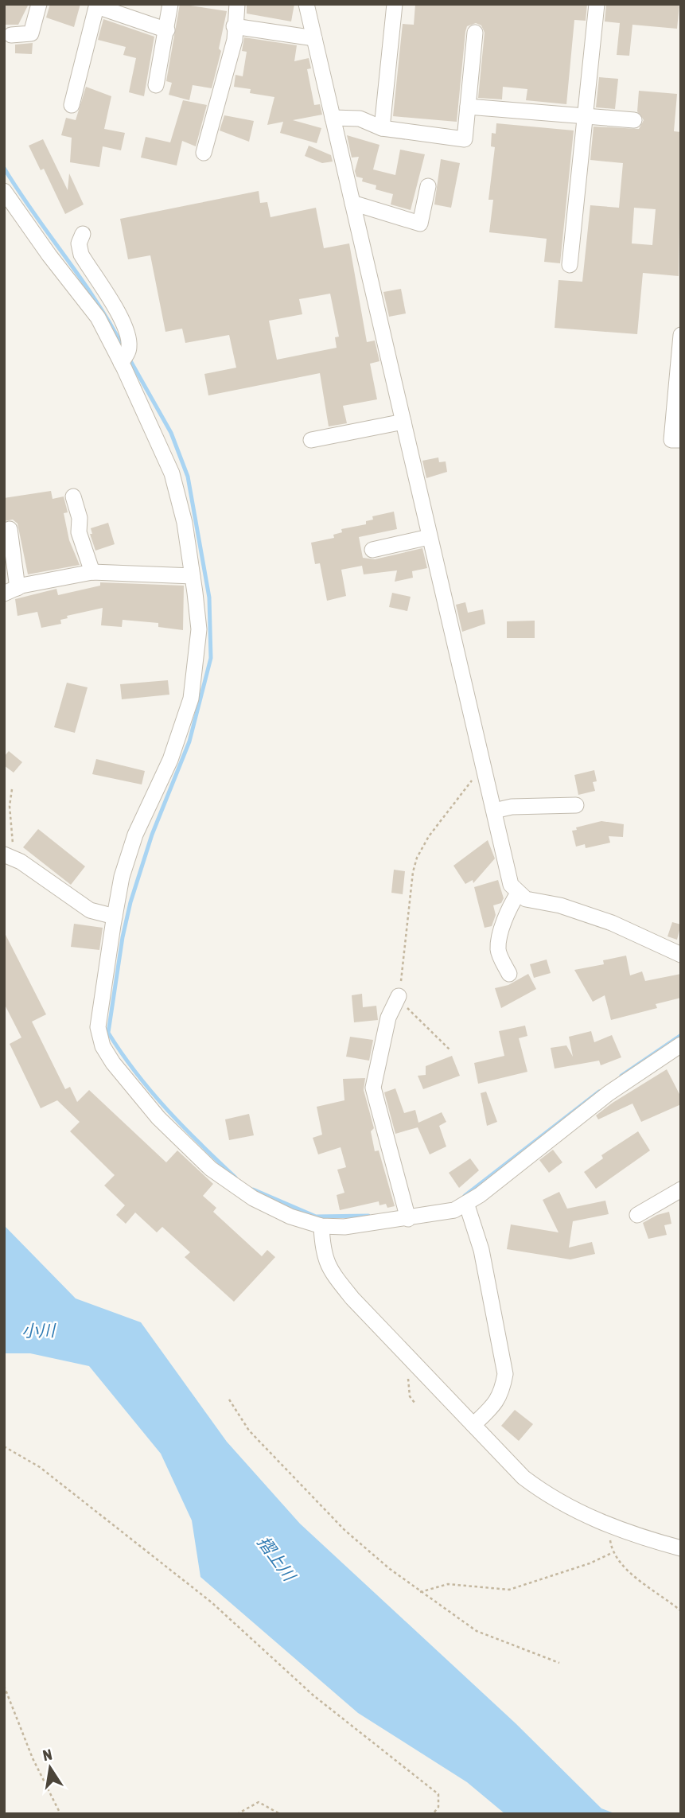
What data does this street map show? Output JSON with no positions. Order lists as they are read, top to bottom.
{
  "water": ["小川", "摺上川"],
  "north": "top"
}
